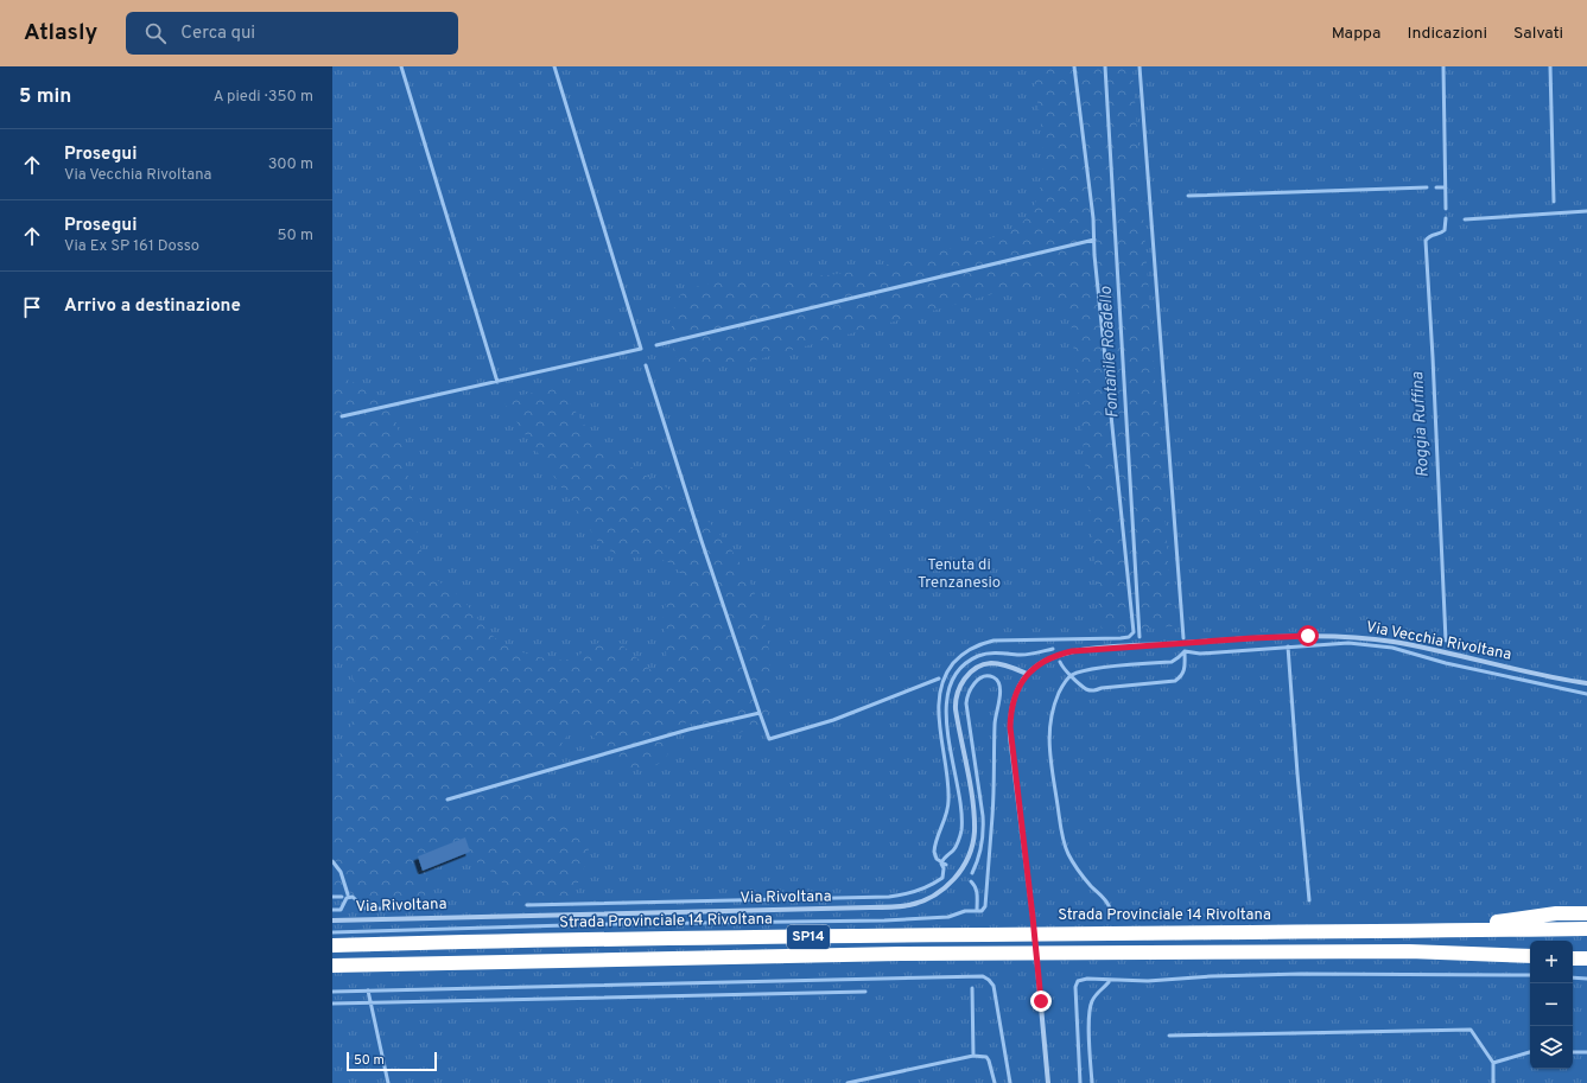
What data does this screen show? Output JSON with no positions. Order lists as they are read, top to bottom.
{
  "streets": {
    "highway": ["Strada Provinciale 14 Rivoltana", "SP14"],
    "street": ["Via Vecchia Rivoltana", "Via Rivoltana"]
  },
  "crossings": [
    ["Via Vecchia Rivoltana", "Via Rivoltana"]
  ],
  "water": ["Fontanile Roadello", "Roggia Ruffina"],
  "parks": ["Tenuta di Trenzanesio"],
  "scale_bar": "50 m",
  "page": {
    "header": "Atlasly",
    "search": "Cerca qui",
    "nav": ["Mappa", "Indicazioni", "Salvati"],
    "heading": ["5 min", "A piedi · 350 m"],
    "list": [
      ["Prosegui", "Via Vecchia Rivoltana", "300 m"],
      ["Prosegui", "Via Ex SP 161 Dosso", "50 m"],
      "Arrivo a destinazione"
    ],
    "map_buttons": ["+", "−"],
    "scale": "50 m"
  }
}
